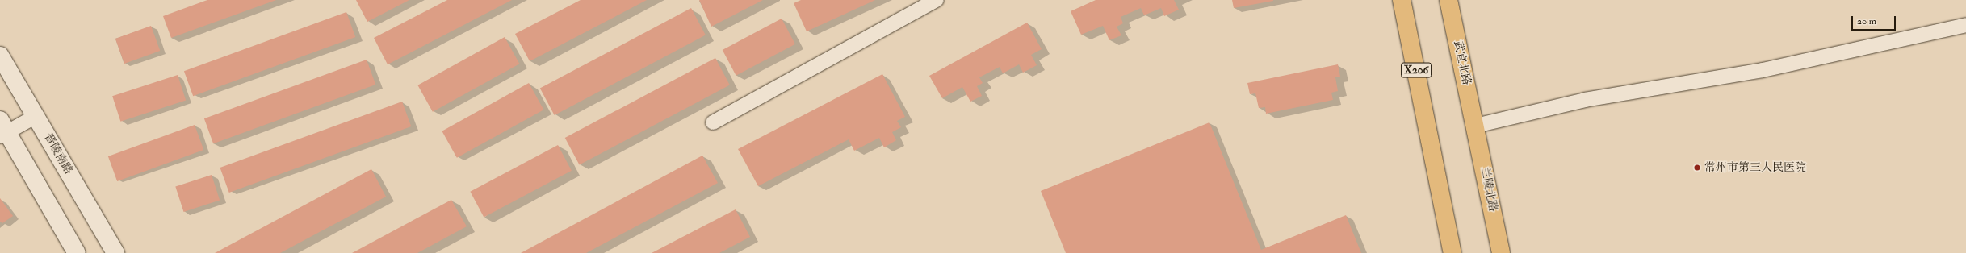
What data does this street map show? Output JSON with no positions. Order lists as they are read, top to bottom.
{
  "streets": {
    "main road": [
      "武宜北路",
      "X206",
      "晋陵南路",
      "兰陵北路"
    ]
  },
  "crossings": [
    ["武宜北路", "兰陵北路"]
  ],
  "places": ["常州市第三人民医院"],
  "scale_bar": "20 m"
}
